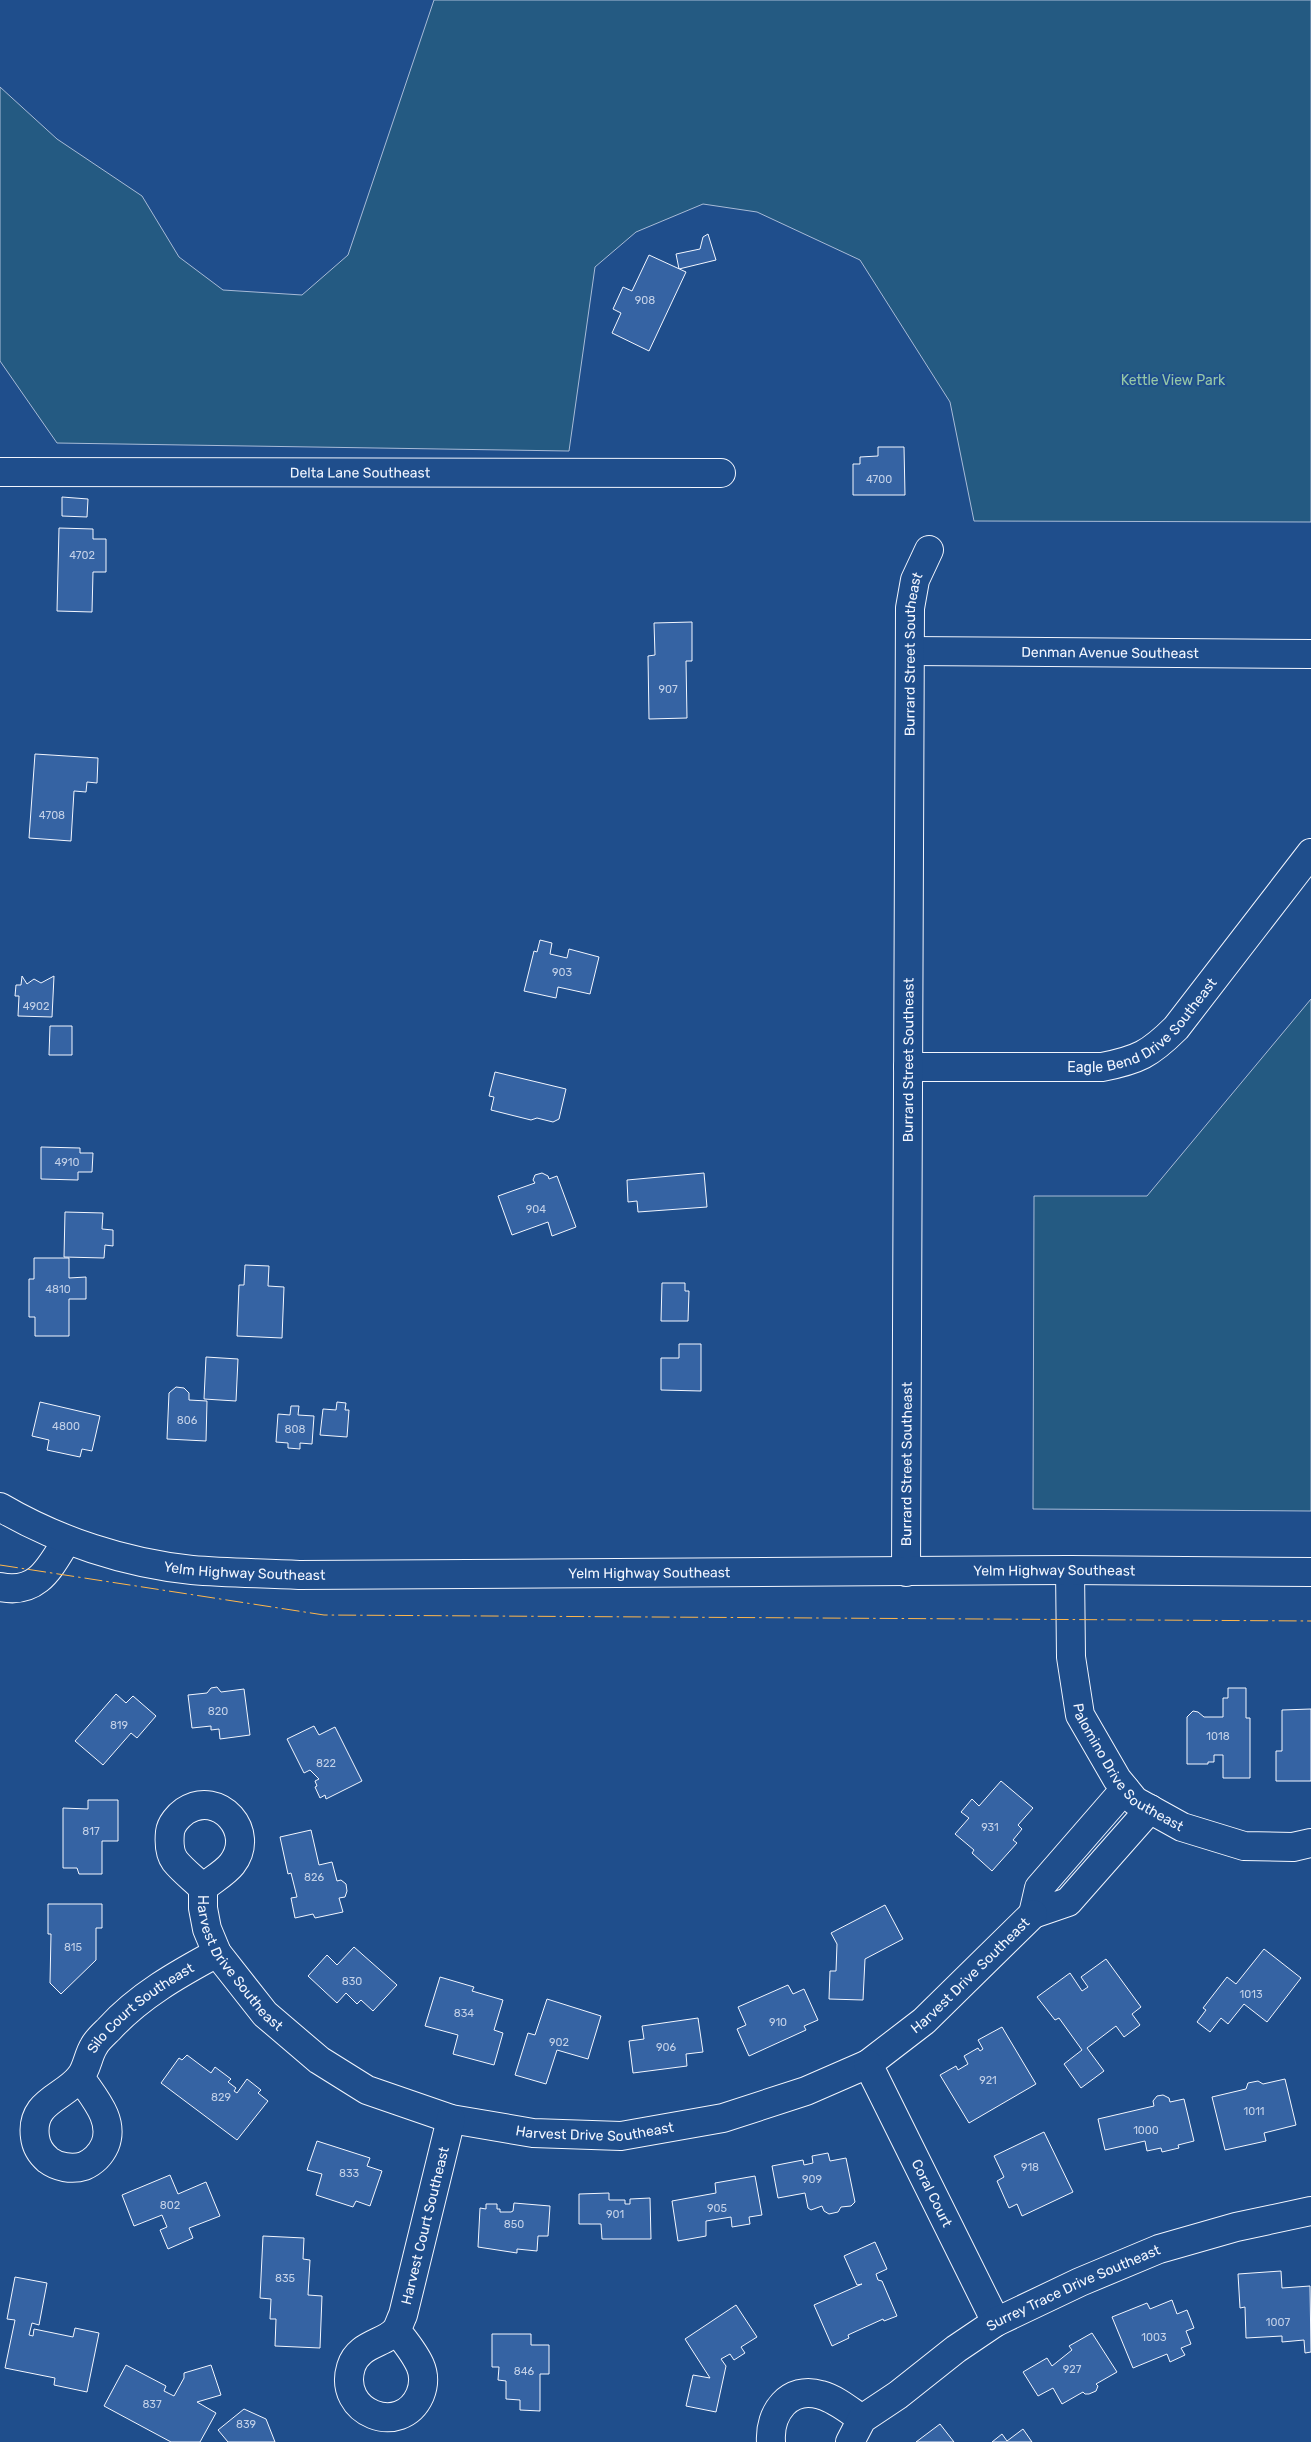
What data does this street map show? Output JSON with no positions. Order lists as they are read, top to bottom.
{
  "streets": {
    "street": [
      "Delta Lane Southeast",
      "Denman Avenue Southeast",
      "Burrard Street Southeast",
      "Eagle Bend Drive Southeast",
      "Yelm Highway Southeast",
      "Palomino Drive Southeast",
      "Harvest Drive Southeast",
      "Silo Court Southeast",
      "Coral Court",
      "Harvest Court Southeast",
      "Surrey Trace Drive Southeast"
    ]
  },
  "crossings": [
    ["Denman Avenue Southeast", "Burrard Street Southeast"],
    ["Burrard Street Southeast", "Eagle Bend Drive Southeast"],
    ["Burrard Street Southeast", "Yelm Highway Southeast"],
    ["Yelm Highway Southeast", "Palomino Drive Southeast"],
    ["Palomino Drive Southeast", "Harvest Drive Southeast"],
    ["Harvest Drive Southeast", "Silo Court Southeast"],
    ["Harvest Drive Southeast", "Coral Court"],
    ["Harvest Drive Southeast", "Harvest Court Southeast"],
    ["Coral Court", "Surrey Trace Drive Southeast"]
  ],
  "parks": ["Kettle View Park"],
  "house_numbers": [
    "908",
    "4700",
    "4702",
    "907",
    "4708",
    "903",
    "4902",
    "4910",
    "904",
    "4810",
    "806",
    "4800",
    "808",
    "820",
    "819",
    "1018",
    "822",
    "931",
    "817",
    "826",
    "815",
    "830",
    "1013",
    "834",
    "910",
    "902",
    "906",
    "921",
    "829",
    "1011",
    "1000",
    "918",
    "833",
    "909",
    "802",
    "905",
    "901",
    "850",
    "835",
    "1007",
    "1003",
    "927",
    "846",
    "837",
    "839"
  ]
}
